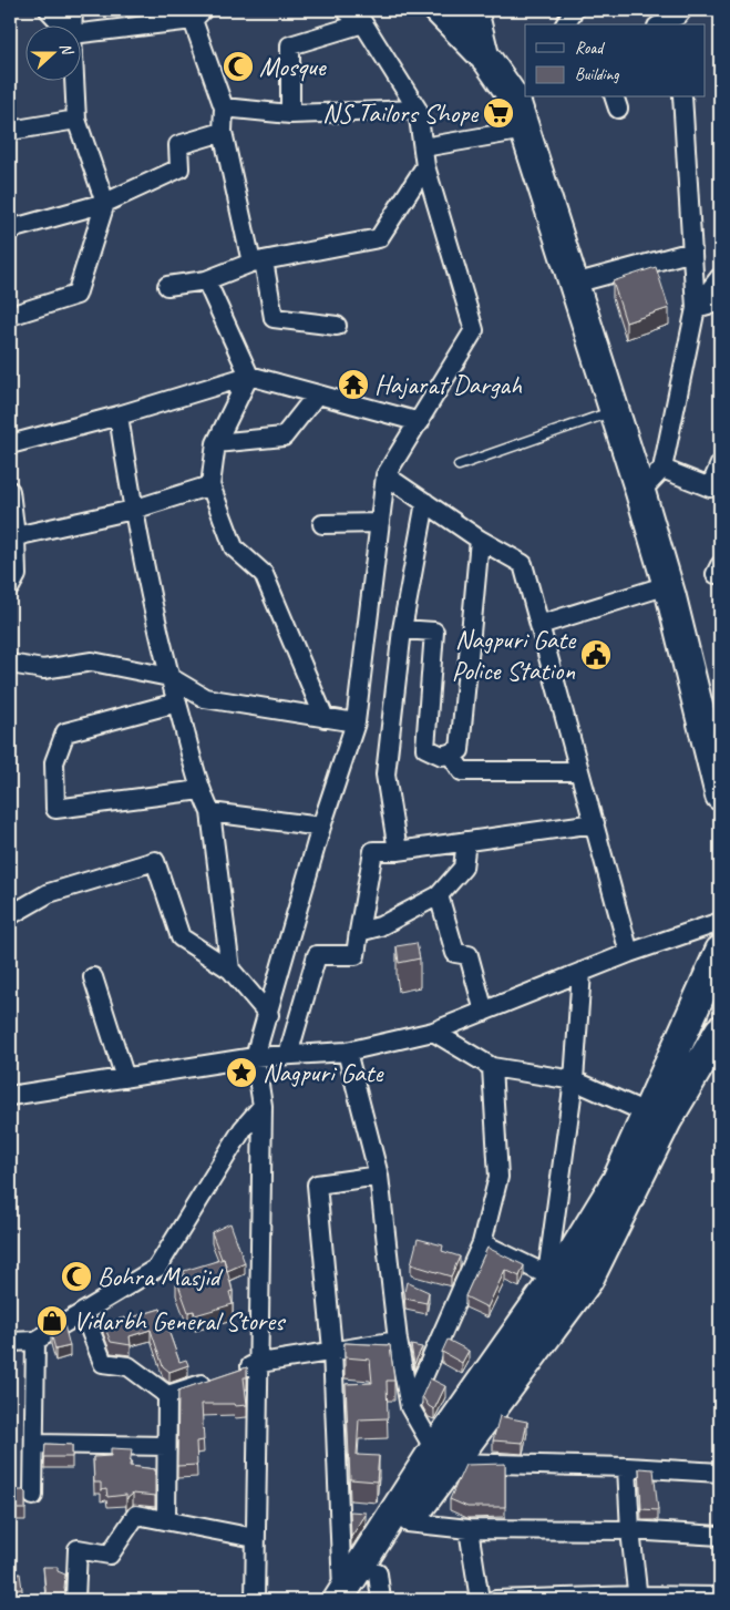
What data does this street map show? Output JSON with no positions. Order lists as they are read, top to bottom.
{
  "places": {
    "mosque": ["Mosque", "Bohra Masjid"],
    "supermarket": ["NS Tailors Shope"],
    "temple": ["Hajarat Dargah"],
    "public building": ["Nagpuri Gate Police Station"],
    "place": ["Nagpuri Gate"],
    "shop": ["Vidarbh General Stores"]
  },
  "legend": ["Road", "Building"],
  "north": "right"
}
